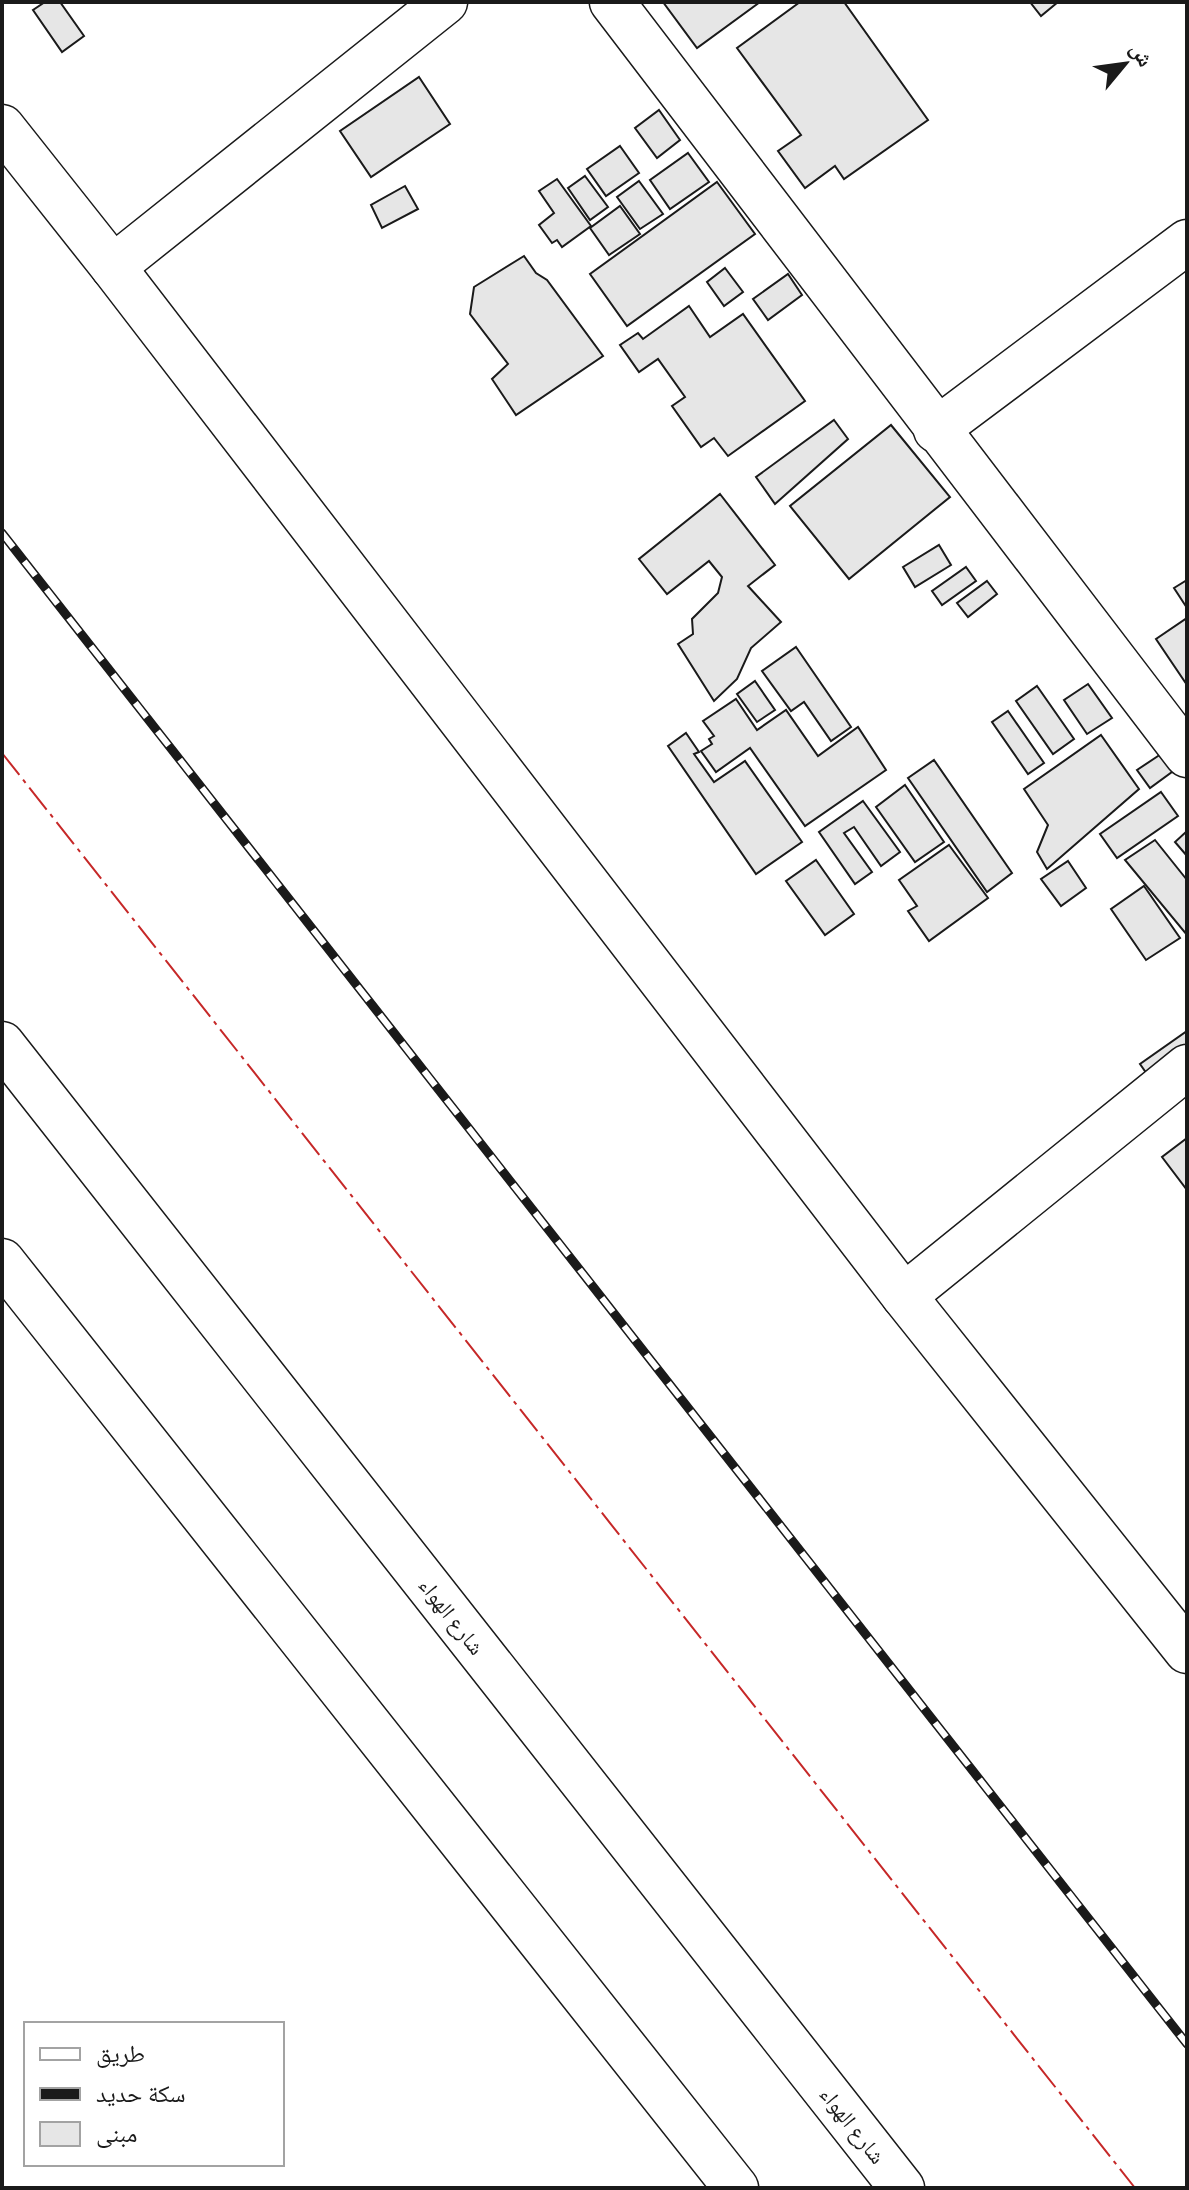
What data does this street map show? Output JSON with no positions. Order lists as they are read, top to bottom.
{
  "streets": {
    "main road": ["شارع الهواء"]
  },
  "legend": ["طريق", "سكة حديد", "مبنى"],
  "north": "top right"
}
